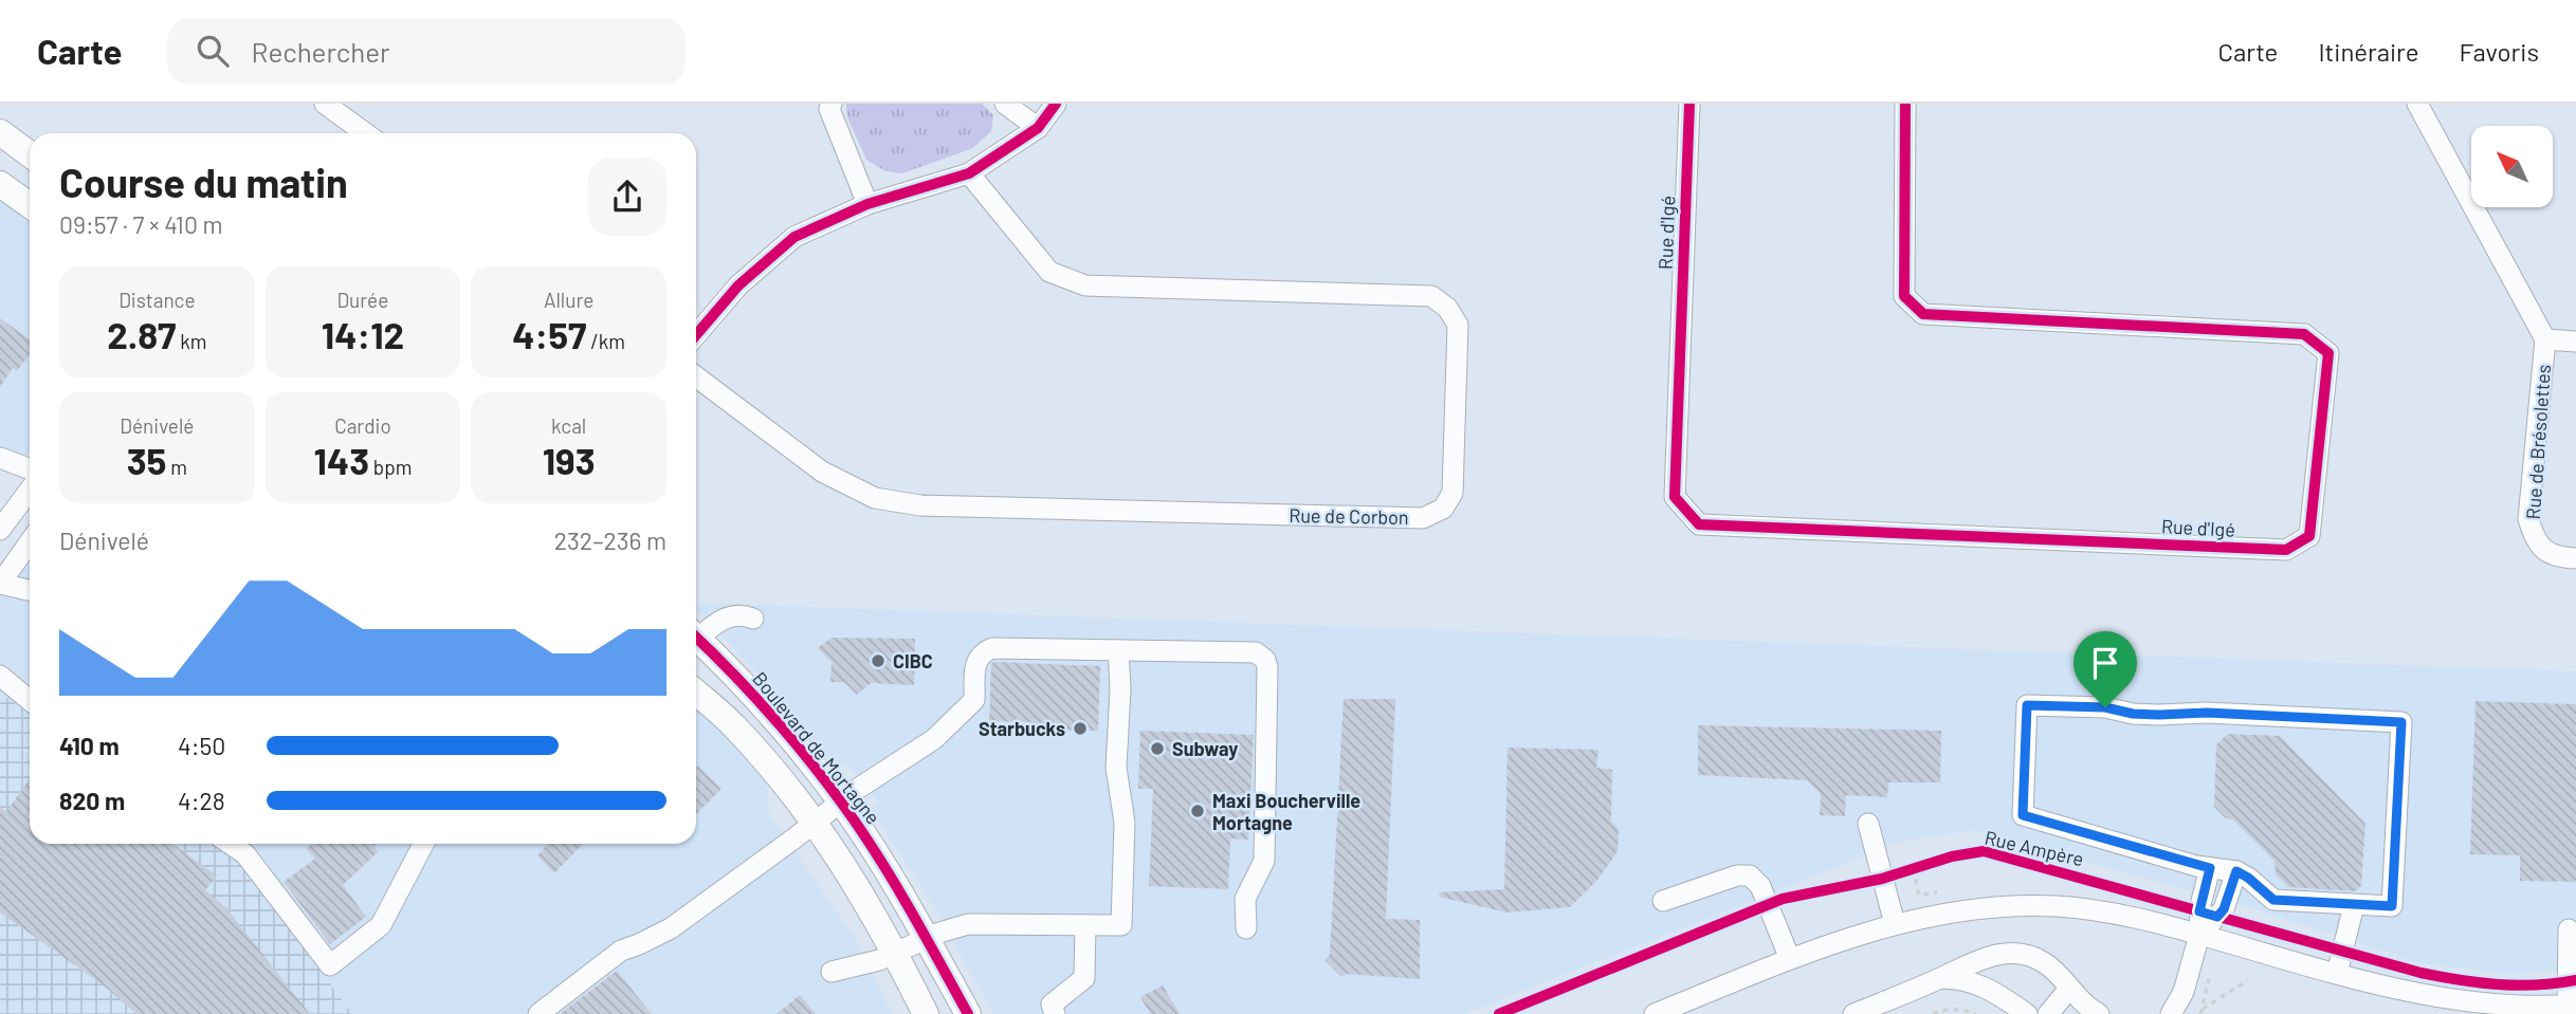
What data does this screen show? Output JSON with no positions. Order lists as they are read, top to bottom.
{
  "streets": {
    "main road": ["Boulevard de Mortagne"],
    "street": ["Rue d'Igé", "Rue de Brésolettes", "Rue de Corbon"],
    "cycle path": ["Rue Ampère"]
  },
  "places": [
    "CIBC",
    "Starbucks",
    "Subway",
    "Maxi Boucherville Mortagne"
  ],
  "north": "top left",
  "page": {
    "header": "Carte",
    "search": "Rechercher",
    "nav": ["Carte", "Itinéraire", "Favoris"],
    "heading": ["Course du matin", "09:57 · 7 × 410 m"],
    "stats": [
      ["Distance", "2.87 km"],
      ["Durée", "14:12"],
      ["Allure", "4:57 /km"],
      ["Dénivelé", "35 m"],
      ["Cardio", "143 bpm"],
      ["kcal", "193"]
    ],
    "chart": ["Dénivelé", "232–236 m"],
    "list": [
      {
        "name": "410 m",
        "note": "4:50"
      },
      {
        "name": "820 m",
        "note": "4:28"
      }
    ]
  }
}
